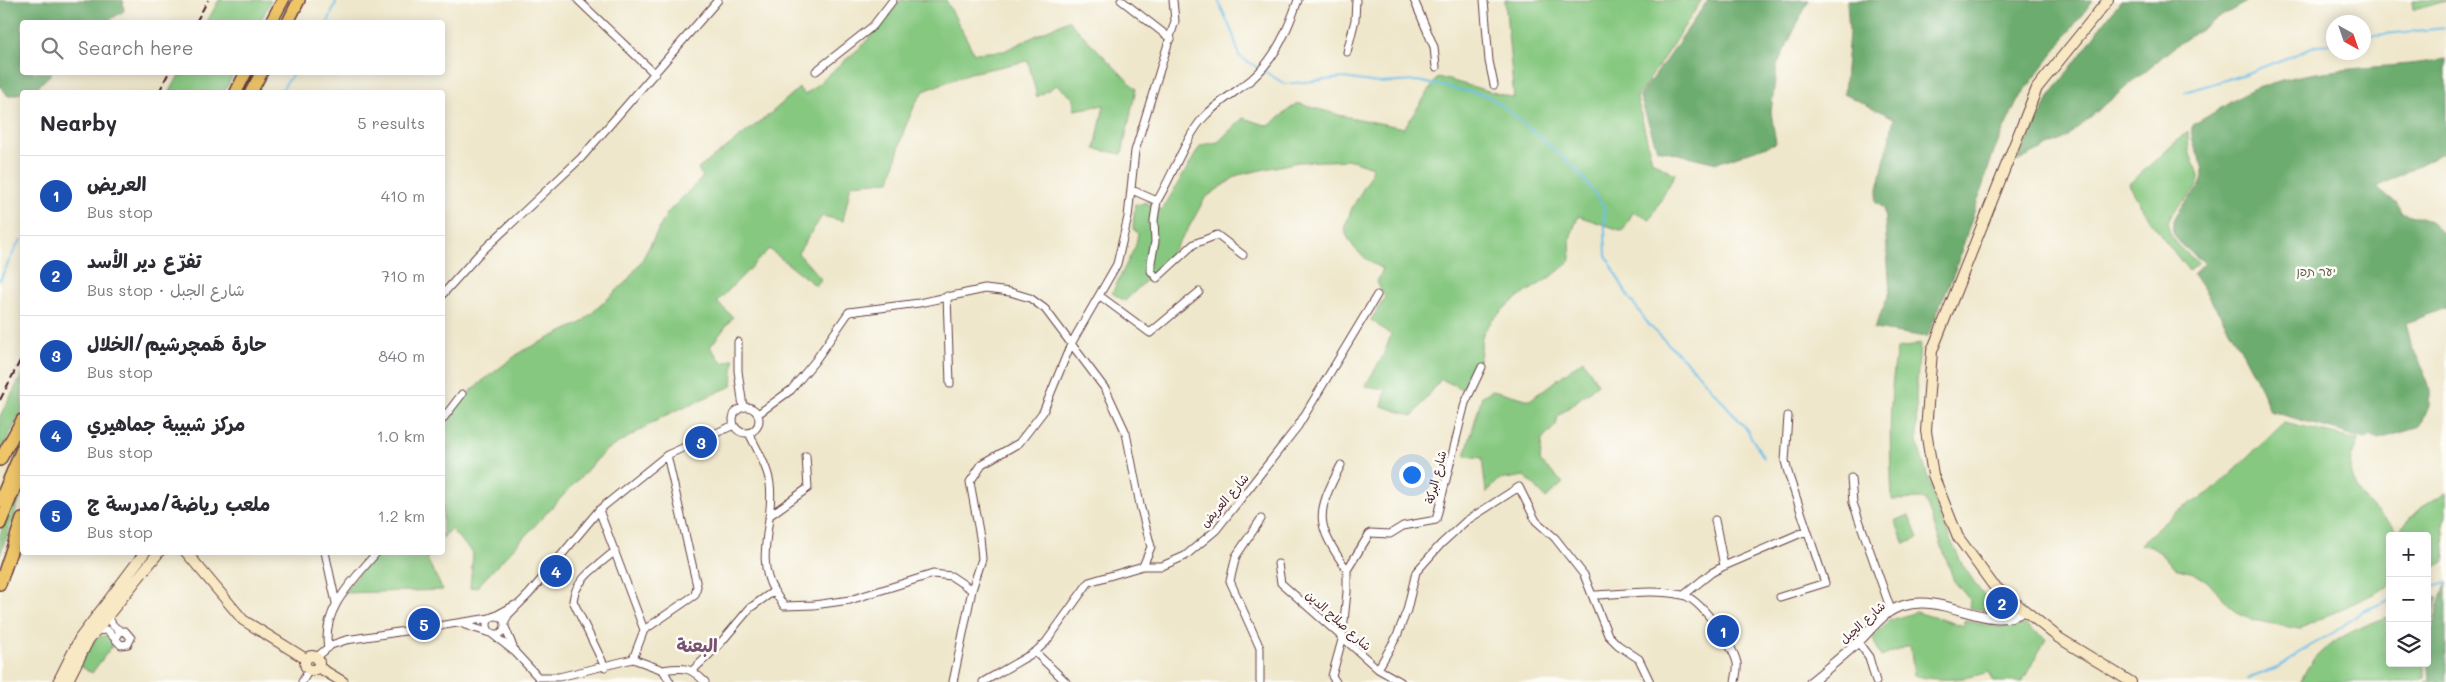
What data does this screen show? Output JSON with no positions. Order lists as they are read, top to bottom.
{
  "streets": {
    "street": [
      "شارع البركة",
      "شارع العريض",
      "شارع صلاح الدين",
      "شارع الجبل"
    ]
  },
  "districts": ["البعنة"],
  "parks": ["יער תפן"],
  "north": "bottom right",
  "page": {
    "search": "Search here",
    "heading": ["Nearby", "5 results"],
    "list": [
      {
        "mark": "1",
        "name": "العريض",
        "note": "Bus stop",
        "value": "410 m"
      },
      {
        "mark": "2",
        "name": "تفرّع دير الأسد",
        "note": "Bus stop · شارع الجبل",
        "value": "710 m"
      },
      {
        "mark": "3",
        "name": "حارة هَمچرشيم/الخلال",
        "note": "Bus stop",
        "value": "840 m"
      },
      {
        "mark": "4",
        "name": "مركز شبيبة جماهيري",
        "note": "Bus stop",
        "value": "1.0 km"
      },
      {
        "mark": "5",
        "name": "ملعب رياضة/مدرسة ج",
        "note": "Bus stop",
        "value": "1.2 km"
      }
    ],
    "pins": [
      "3",
      "4",
      "2",
      "5",
      "1"
    ],
    "map_buttons": ["+", "−"]
  }
}
